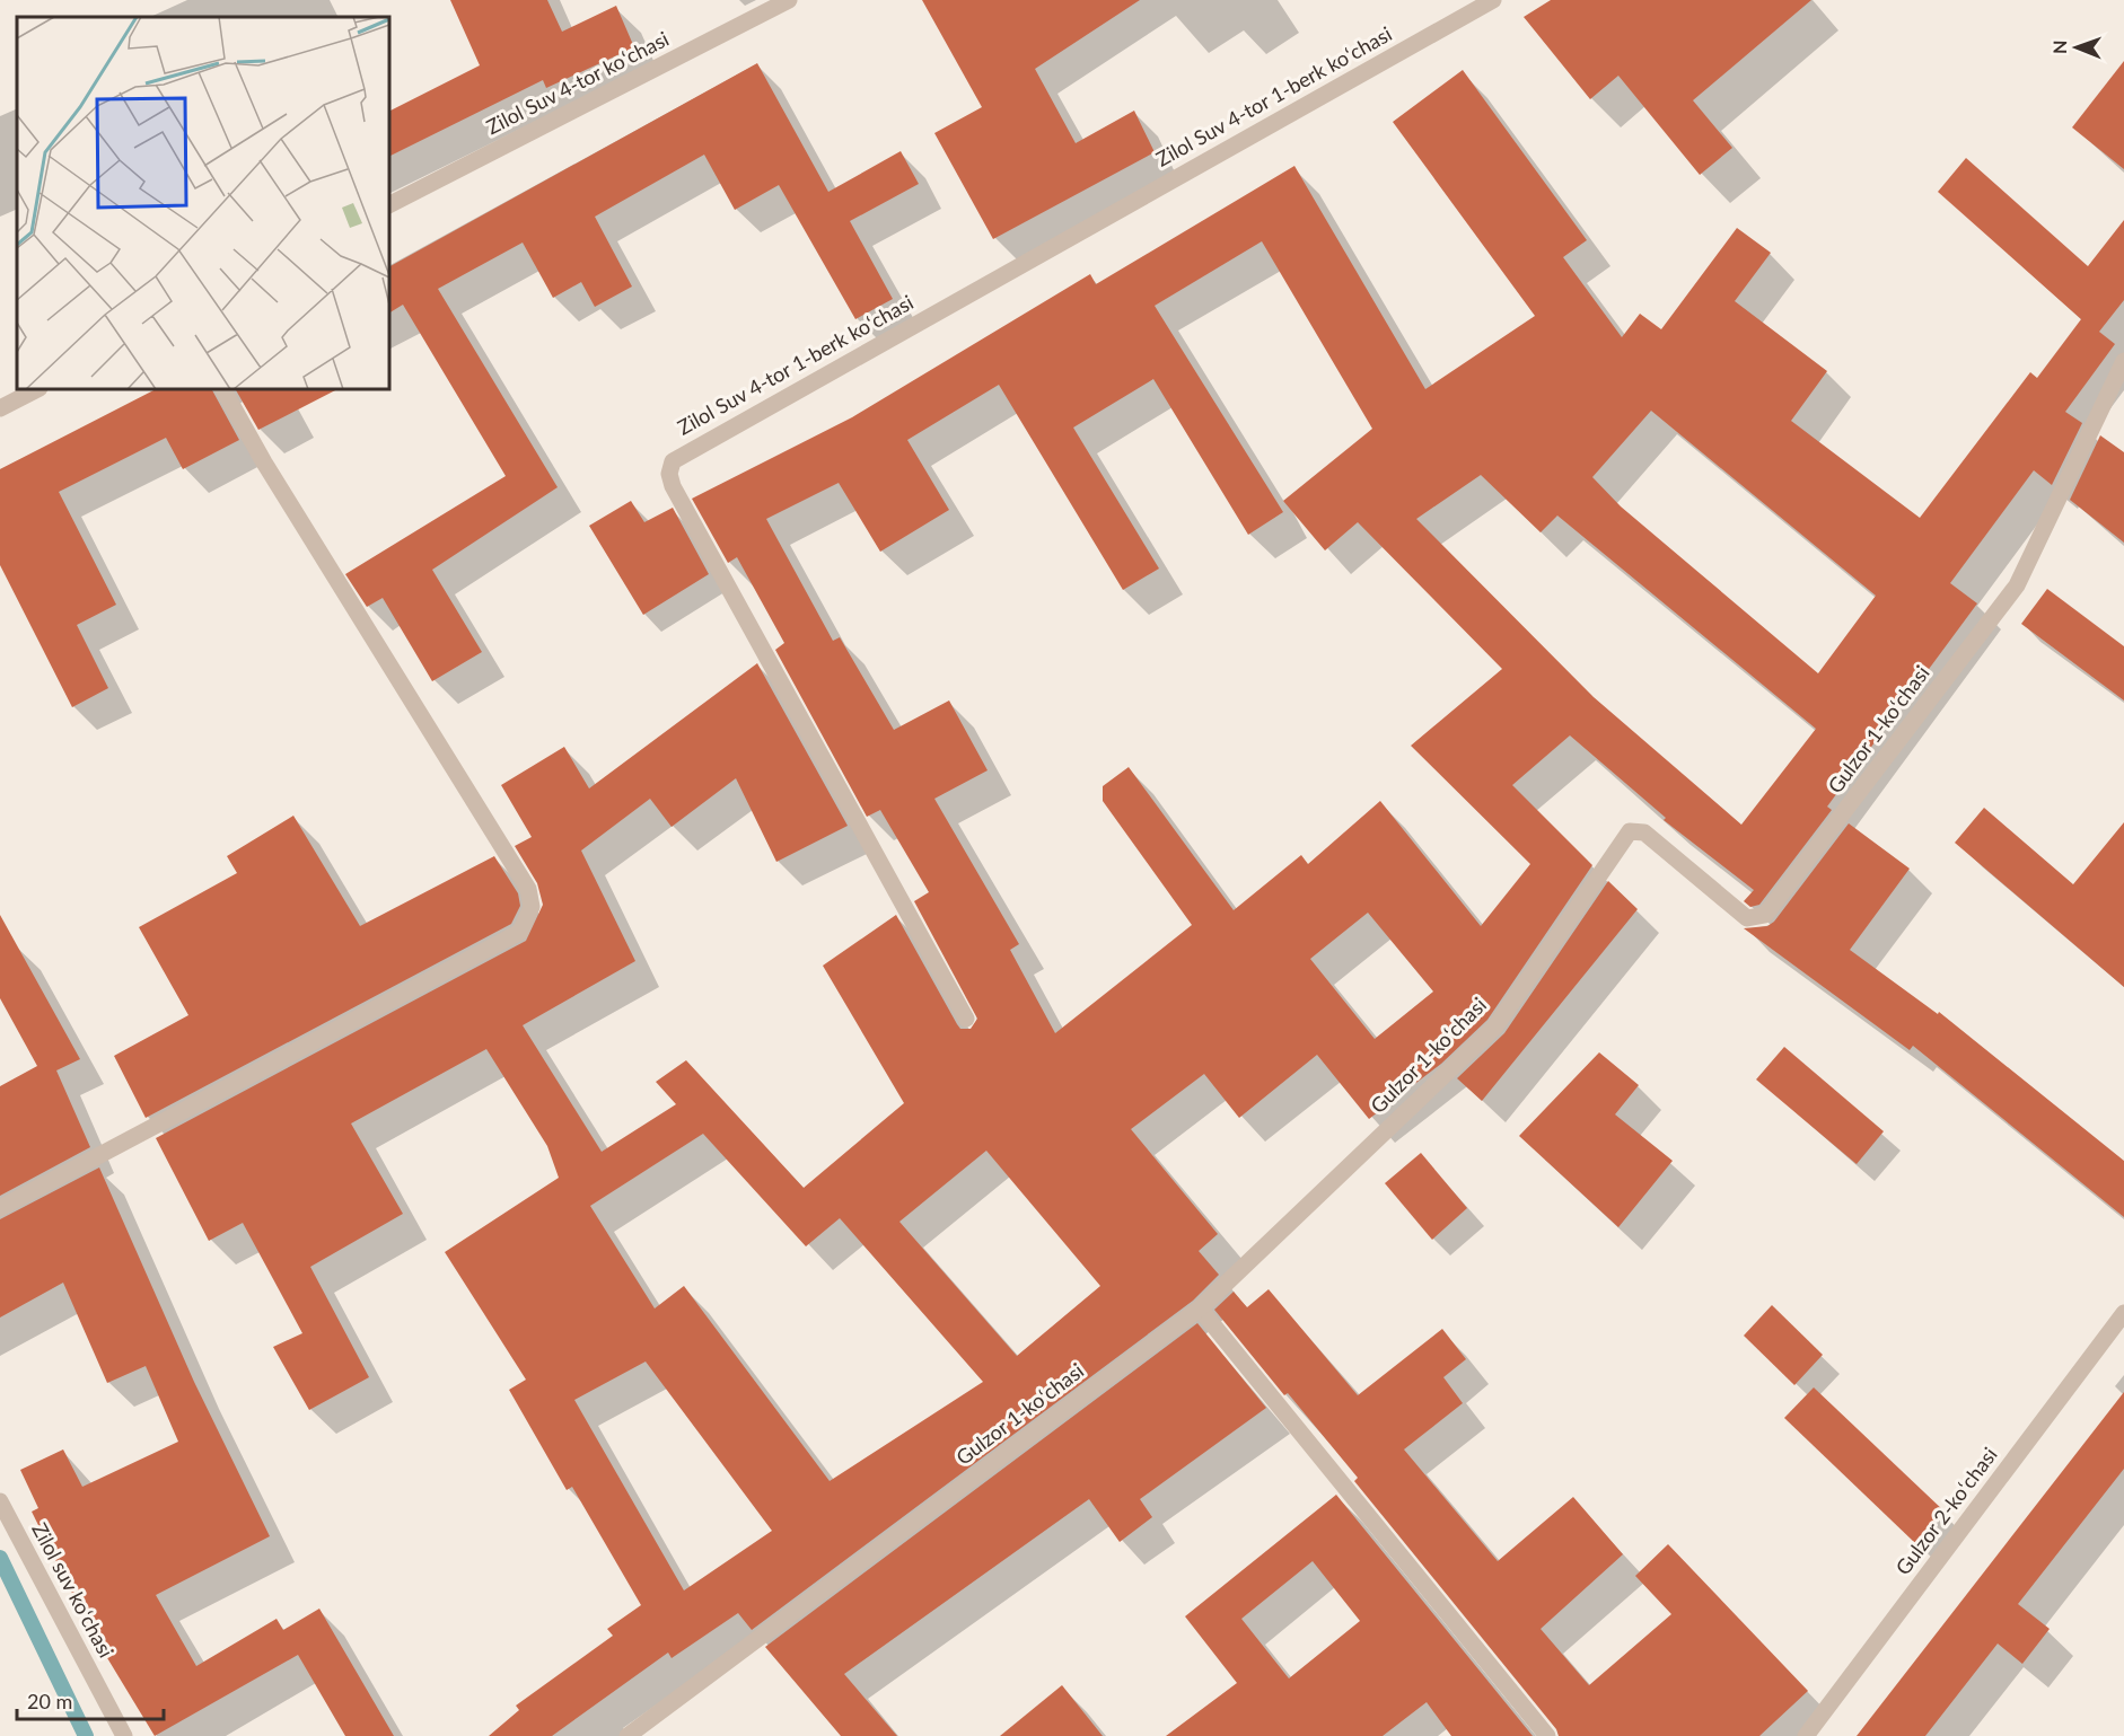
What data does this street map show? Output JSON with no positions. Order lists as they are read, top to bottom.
{
  "streets": {
    "street": [
      "Zilol Suv 4-tor koʻchasi",
      "Zilol Suv 4-tor 1-berk koʻchasi",
      "Gulzor 1-koʻchasi",
      "Gulzor 2-koʻchasi",
      "Zilol suv koʻchasi"
    ]
  },
  "scale_bar": "20 m",
  "north": "left"
}
